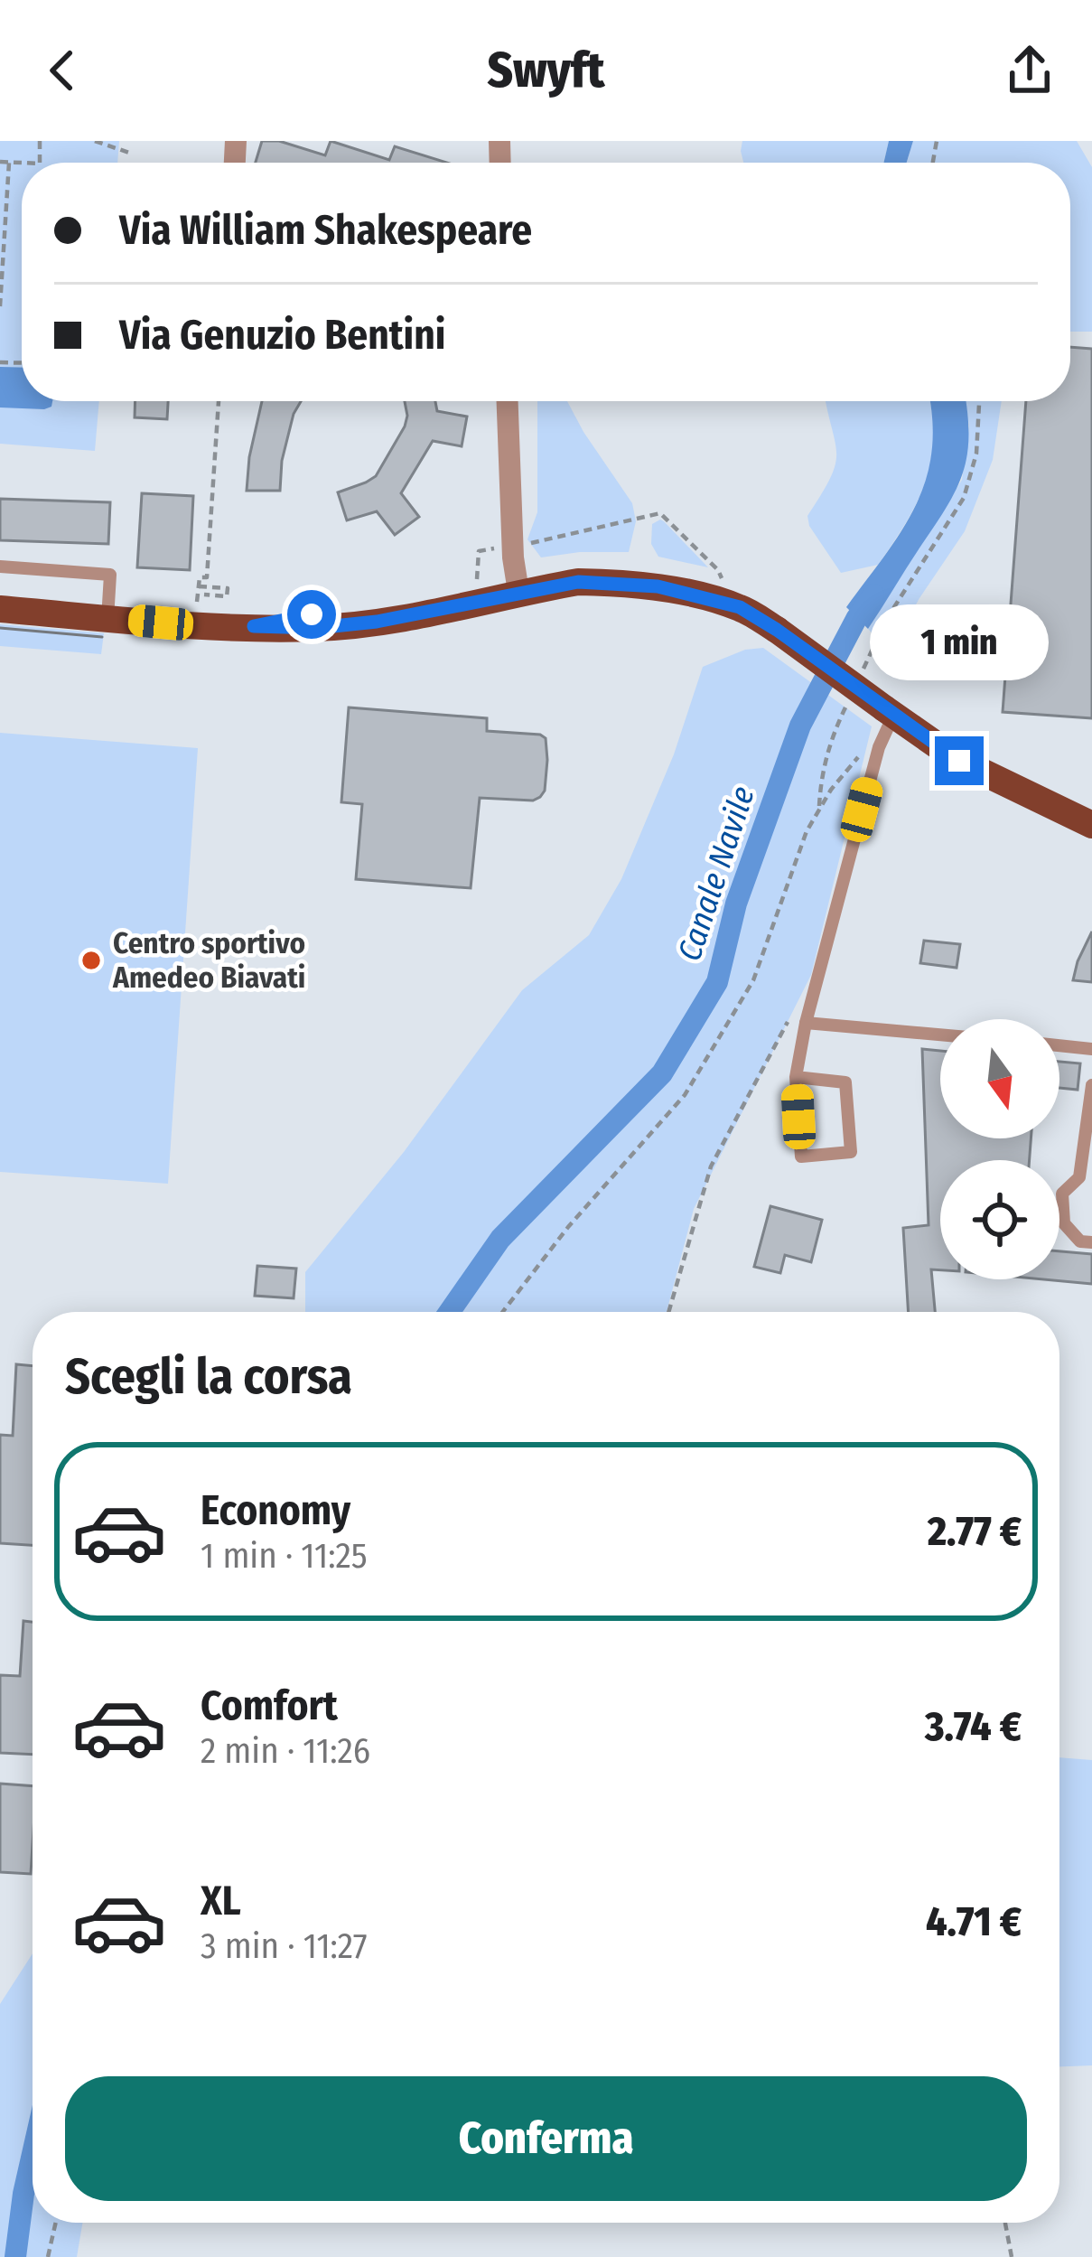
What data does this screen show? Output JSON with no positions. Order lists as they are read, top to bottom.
{
  "water": ["Canale Navile"],
  "places": ["Centro sportivo Amedeo Biavati"],
  "north": "bottom",
  "page": {
    "header": "Swyft",
    "banner": ["Via William Shakespeare", "Via Genuzio Bentini"],
    "bubble": "1 min",
    "heading": "Scegli la corsa",
    "list": [
      {
        "name": "Economy",
        "note": "1 min · 11:25",
        "value": "2.77 €"
      },
      {
        "name": "Comfort",
        "note": "2 min · 11:26",
        "value": "3.74 €"
      },
      {
        "name": "XL",
        "note": "3 min · 11:27",
        "value": "4.71 €"
      }
    ],
    "buttons": "Conferma"
  }
}
